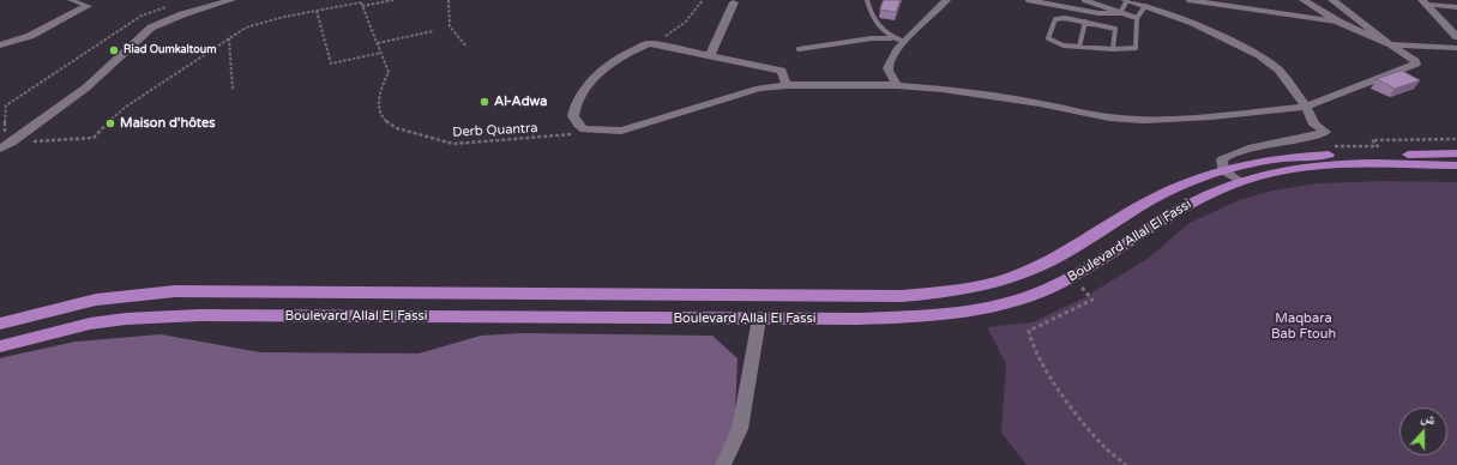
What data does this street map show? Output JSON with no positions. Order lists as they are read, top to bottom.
{
  "streets": {
    "main road": ["Boulevard Allal El Fassi"],
    "path": ["Derb Quantra"]
  },
  "parks": ["Maqbara Bab Ftouh"],
  "places": ["Riad Oumkaltoum", "Al-Adwa", "Maison d'hôtes"],
  "north": "top"
}
